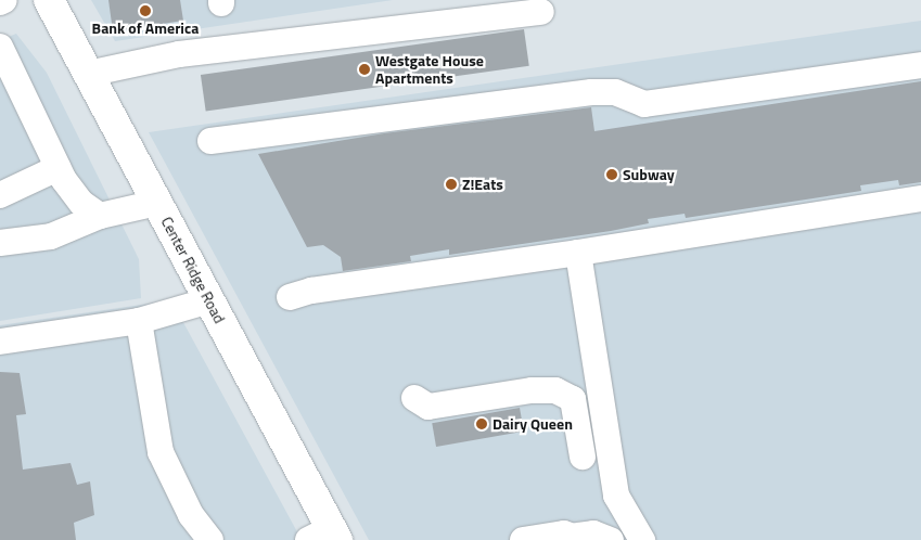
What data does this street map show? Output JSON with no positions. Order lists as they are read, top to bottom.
{
  "streets": {
    "main road": ["Center Ridge Road"]
  },
  "places": [
    "Bank of America",
    "Westgate House Apartments",
    "Subway",
    "Z!Eats",
    "Dairy Queen"
  ]
}
